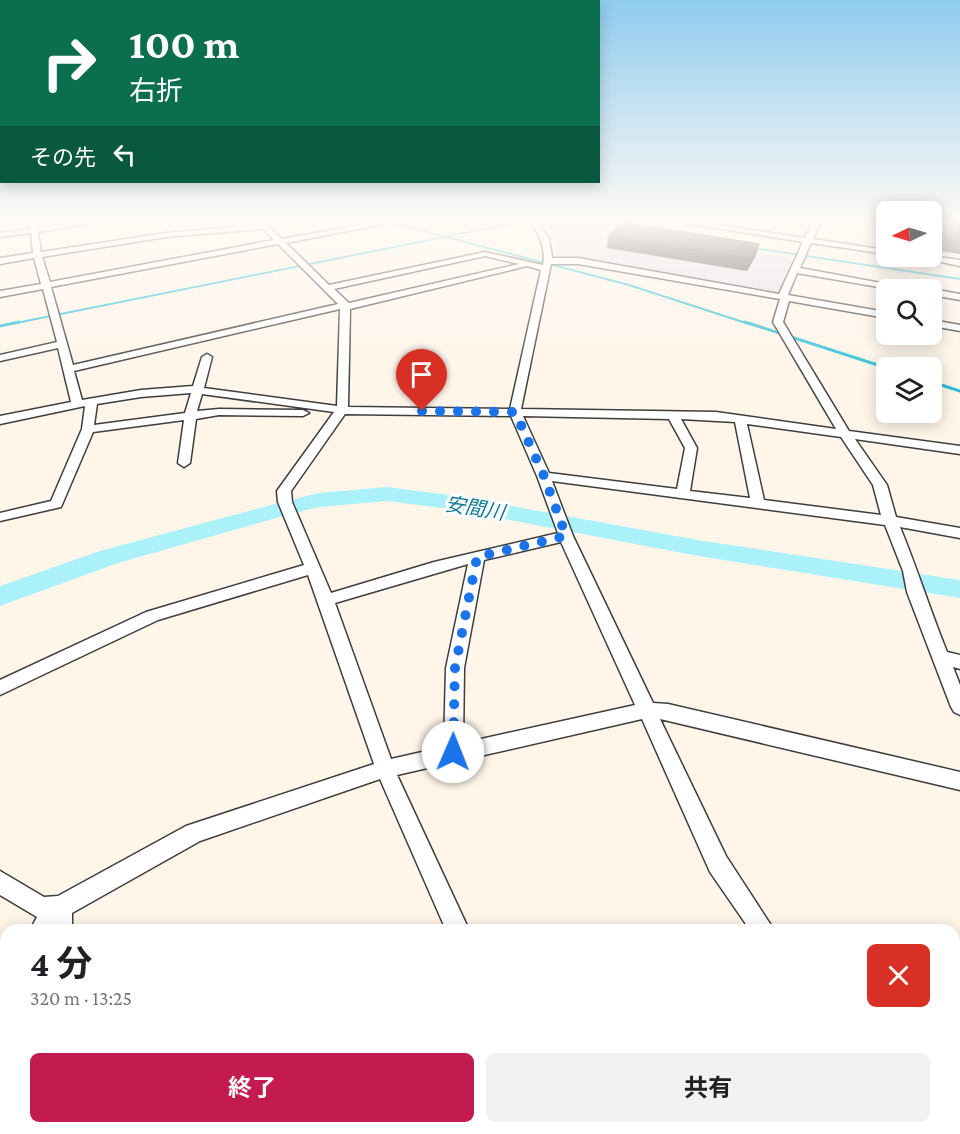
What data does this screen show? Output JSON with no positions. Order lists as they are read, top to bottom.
{
  "water": ["安間川"],
  "north": "left",
  "page": {
    "turn": ["100 m", "右折"],
    "then": "その先",
    "heading": ["4 分", "320 m · 13:25"],
    "buttons": ["終了", "共有"]
  }
}
